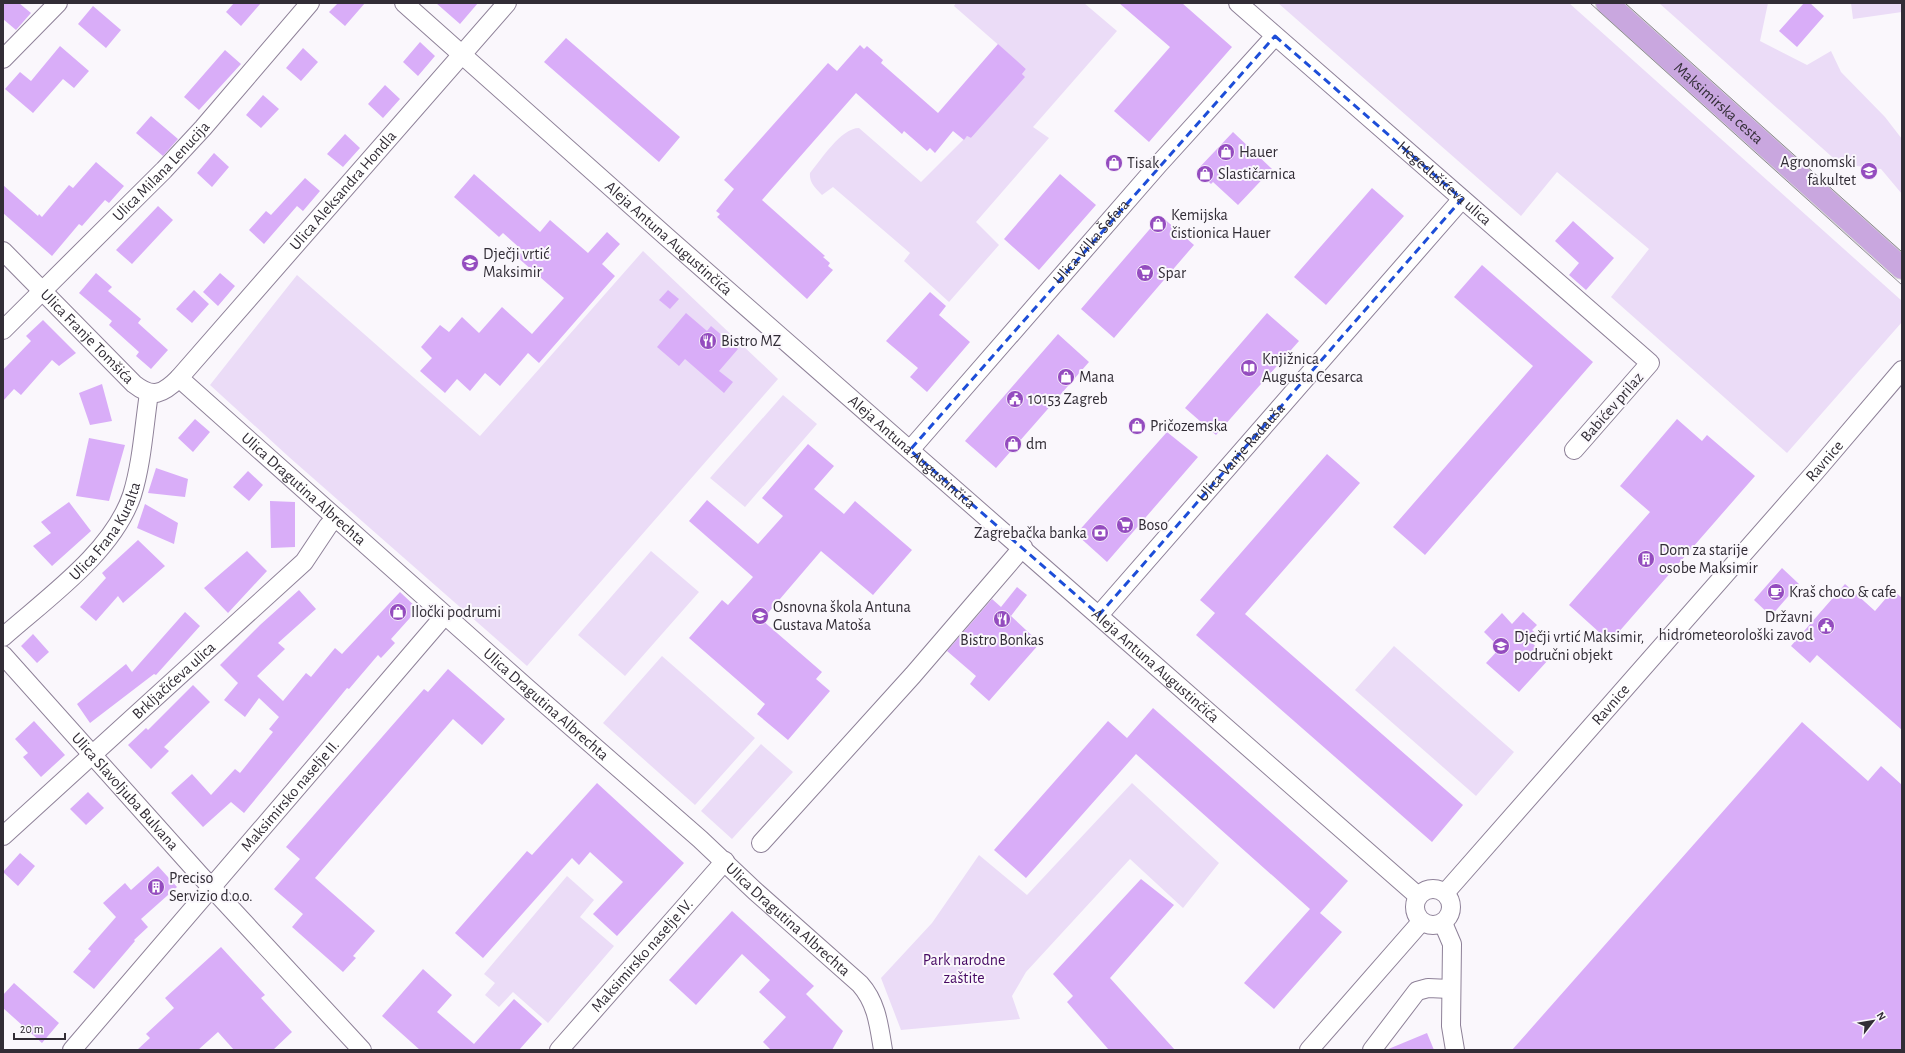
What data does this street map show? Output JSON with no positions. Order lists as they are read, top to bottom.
{
  "streets": {
    "main road": ["Maksimirska cesta"],
    "street": [
      "Ulica Milana Lenucija",
      "Hegedušićeva ulica",
      "Ulica Aleksandra Hondla",
      "Aleja Antuna Augustinčića",
      "Ulica Vilka Šefera",
      "Ulica Franje Tomšića",
      "Babićev prilaz",
      "Ulica Vanje Radauša",
      "Ravnice",
      "Ulica Dragutina Albrechta",
      "Ulica Frana Kuralta",
      "Brkljačićeva ulica",
      "Ulica Slavoljuba Bulvana",
      "Maksimirsko naselje II.",
      "Maksimirsko naselje IV."
    ]
  },
  "crossings": [
    ["Ulica Milana Lenucija", "Ulica Franje Tomšića"],
    ["Hegedušićeva ulica", "Ulica Vilka Šefera"],
    ["Hegedušićeva ulica", "Babićev prilaz"],
    ["Hegedušićeva ulica", "Ulica Vanje Radauša"],
    ["Ulica Aleksandra Hondla", "Aleja Antuna Augustinčića"],
    ["Ulica Aleksandra Hondla", "Ulica Franje Tomšića"],
    ["Ulica Aleksandra Hondla", "Ulica Dragutina Albrechta"],
    ["Aleja Antuna Augustinčića", "Ulica Vilka Šefera"],
    ["Aleja Antuna Augustinčića", "Ulica Vanje Radauša"],
    ["Aleja Antuna Augustinčića", "Ravnice"],
    ["Ulica Franje Tomšića", "Ulica Dragutina Albrechta"],
    ["Ulica Franje Tomšića", "Ulica Frana Kuralta"],
    ["Ulica Dragutina Albrechta", "Brkljačićeva ulica"],
    ["Ulica Dragutina Albrechta", "Maksimirsko naselje II."],
    ["Ulica Dragutina Albrechta", "Maksimirsko naselje IV."],
    ["Brkljačićeva ulica", "Ulica Slavoljuba Bulvana"],
    ["Ulica Slavoljuba Bulvana", "Maksimirsko naselje II."]
  ],
  "parks": ["Park narodne zaštite"],
  "places": {
    "shop": [
      "Hauer",
      "Tisak",
      "Slastičarnica",
      "Kemijska čistionica Hauer",
      "Mana",
      "Pričozemska",
      "dm",
      "Iločki podrumi"
    ],
    "school or university": [
      "Agronomski fakultet",
      "Dječji vrtić Maksimir",
      "Osnovna škola Antuna Gustava Matoša",
      "Dječji vrtić Maksimir, područni objekt"
    ],
    "supermarket": ["Spar", "Boso"],
    "restaurant": ["Bistro MZ", "Bistro Bonkas"],
    "library": ["Knjižnica Augusta Cesarca"],
    "public building": ["10153 Zagreb", "Državni hidrometeorološki zavod"],
    "bank": ["Zagrebačka banka"],
    "building": ["Dom za starije osobe Maksimir", "Preciso Servizio d.o.o."],
    "cafe": ["Kraš choco & cafe"]
  },
  "scale_bar": "20 m",
  "north": "top right"
}
